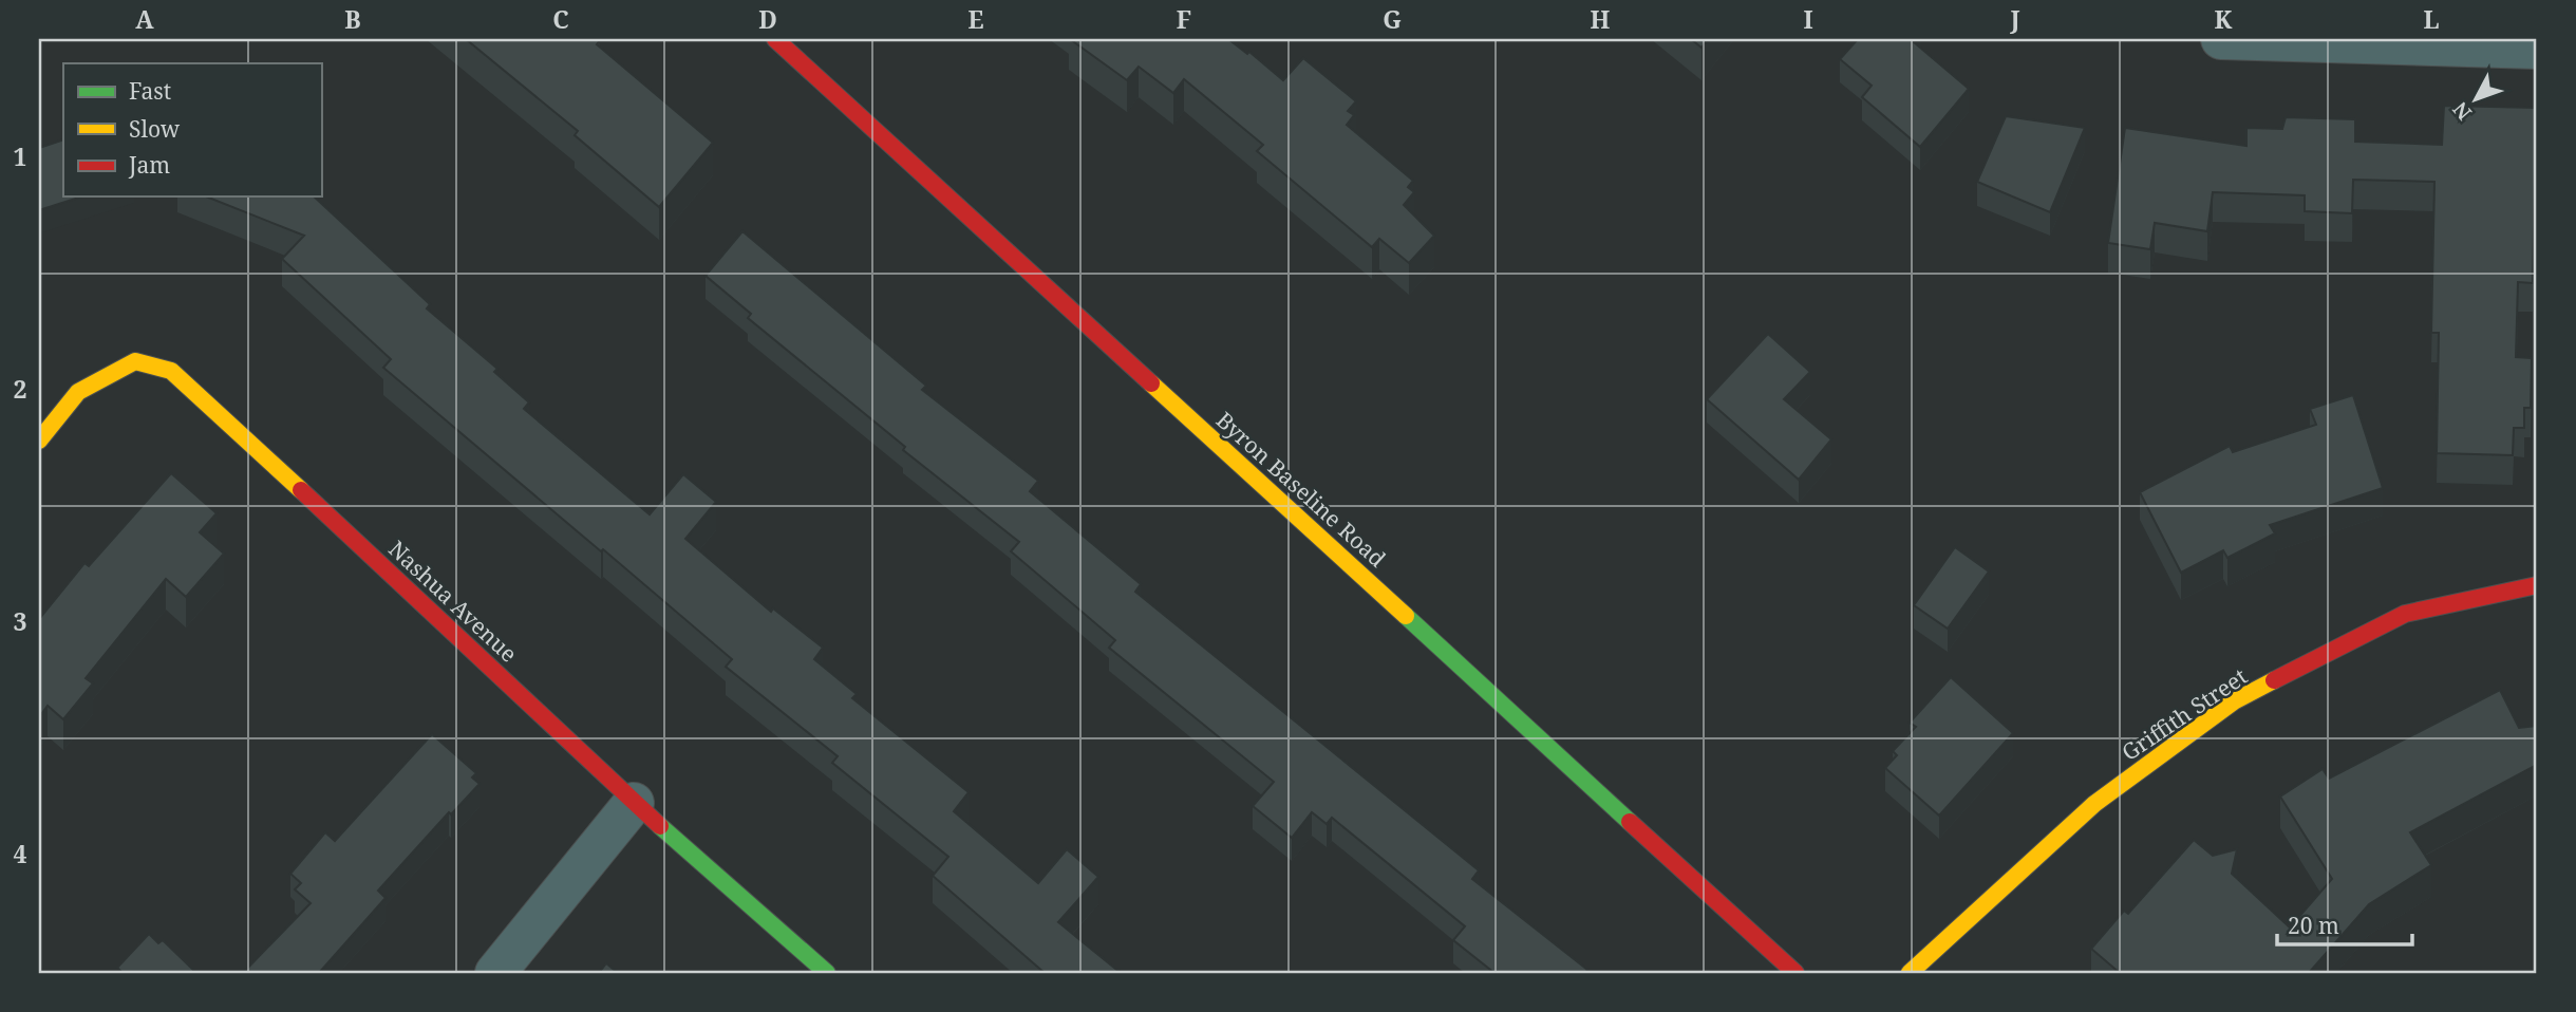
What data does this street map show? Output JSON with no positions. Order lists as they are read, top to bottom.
{
  "streets": {
    "street": ["Byron Baseline Road", "Nashua Avenue", "Griffith Street"]
  },
  "legend": ["Fast", "Slow", "Jam"],
  "scale_bar": "20 m",
  "north": "bottom left",
  "grid": {
    "columns": [
      "A",
      "B",
      "C",
      "D",
      "E",
      "F",
      "G",
      "H",
      "I",
      "J",
      "K",
      "L"
    ],
    "rows": [
      "1",
      "2",
      "3",
      "4"
    ]
  }
}
